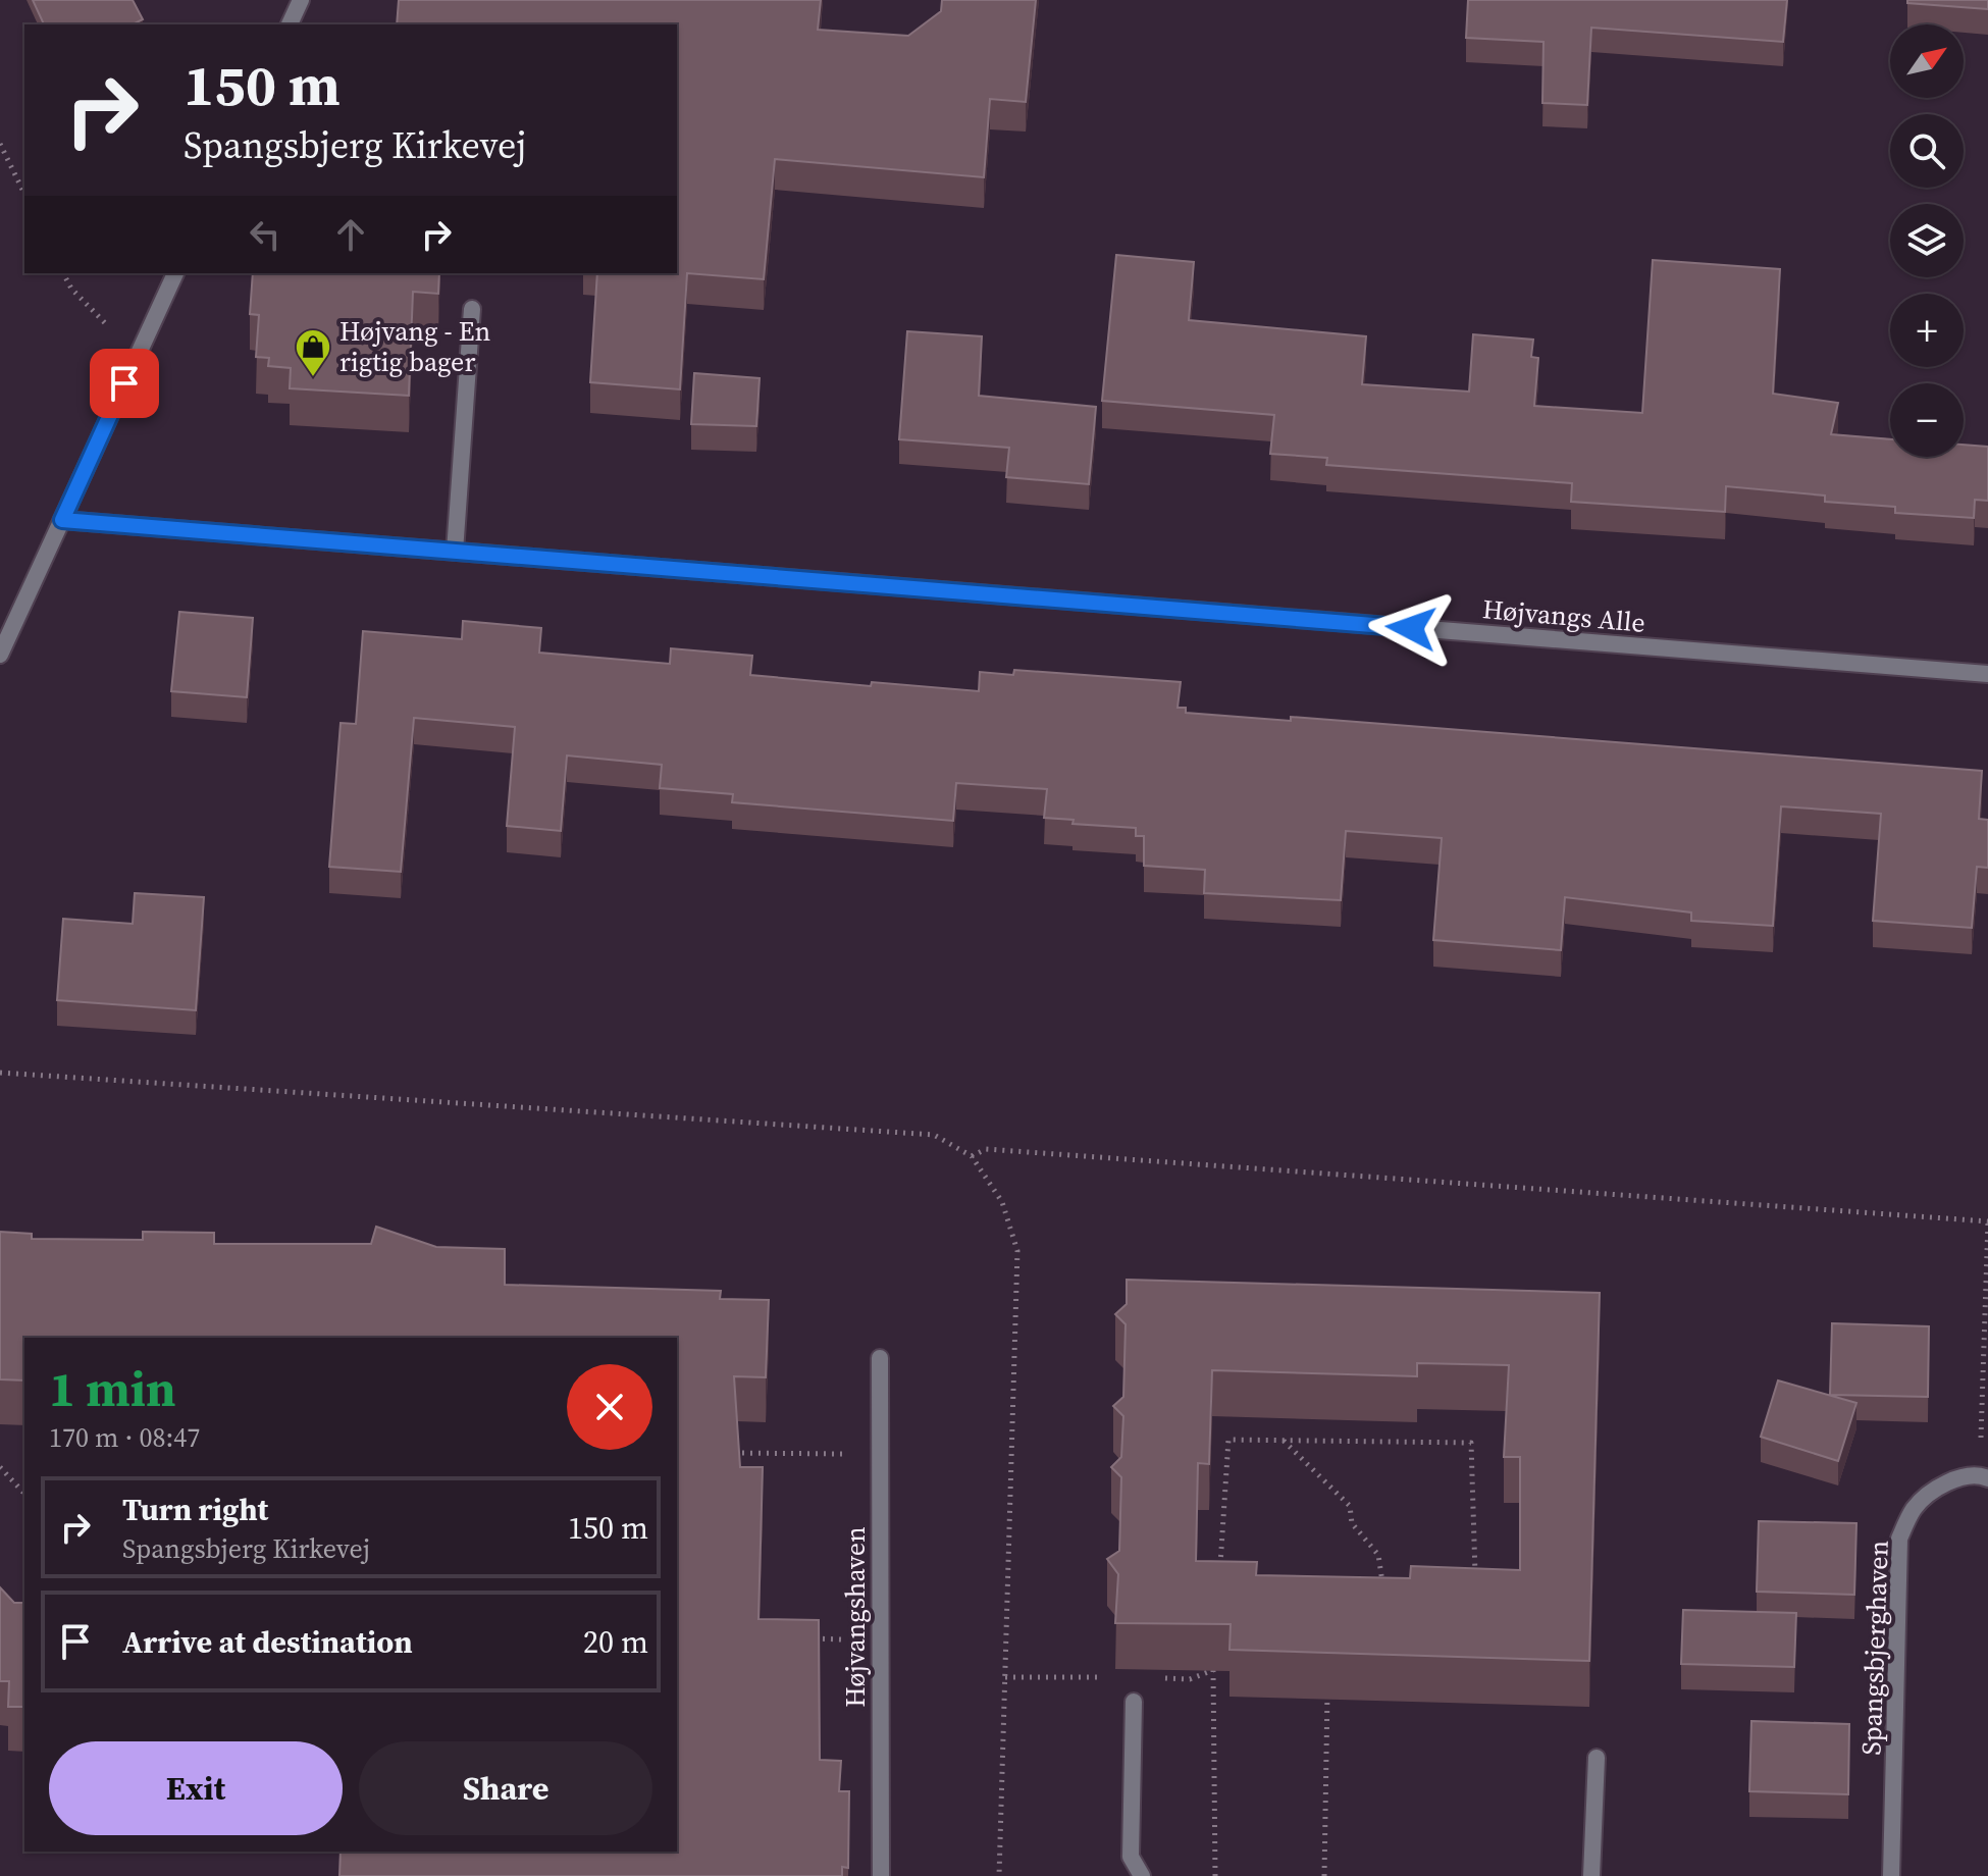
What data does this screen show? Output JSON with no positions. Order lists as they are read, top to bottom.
{
  "streets": {
    "street": ["Højvangs Alle", "Højvangshaven", "Spangsbjerghaven"]
  },
  "places": {
    "shop": ["Højvang - En rigtig bager"]
  },
  "north": "top right",
  "page": {
    "map_buttons": ["+", "−"],
    "turn": ["150 m", "Spangsbjerg Kirkevej"],
    "heading": ["1 min", "170 m · 08:47"],
    "list": [
      {
        "name": "Turn right",
        "note": "Spangsbjerg Kirkevej",
        "value": "150 m"
      },
      {
        "name": "Arrive at destination",
        "value": "20 m"
      }
    ],
    "buttons": ["Exit", "Share"]
  }
}
